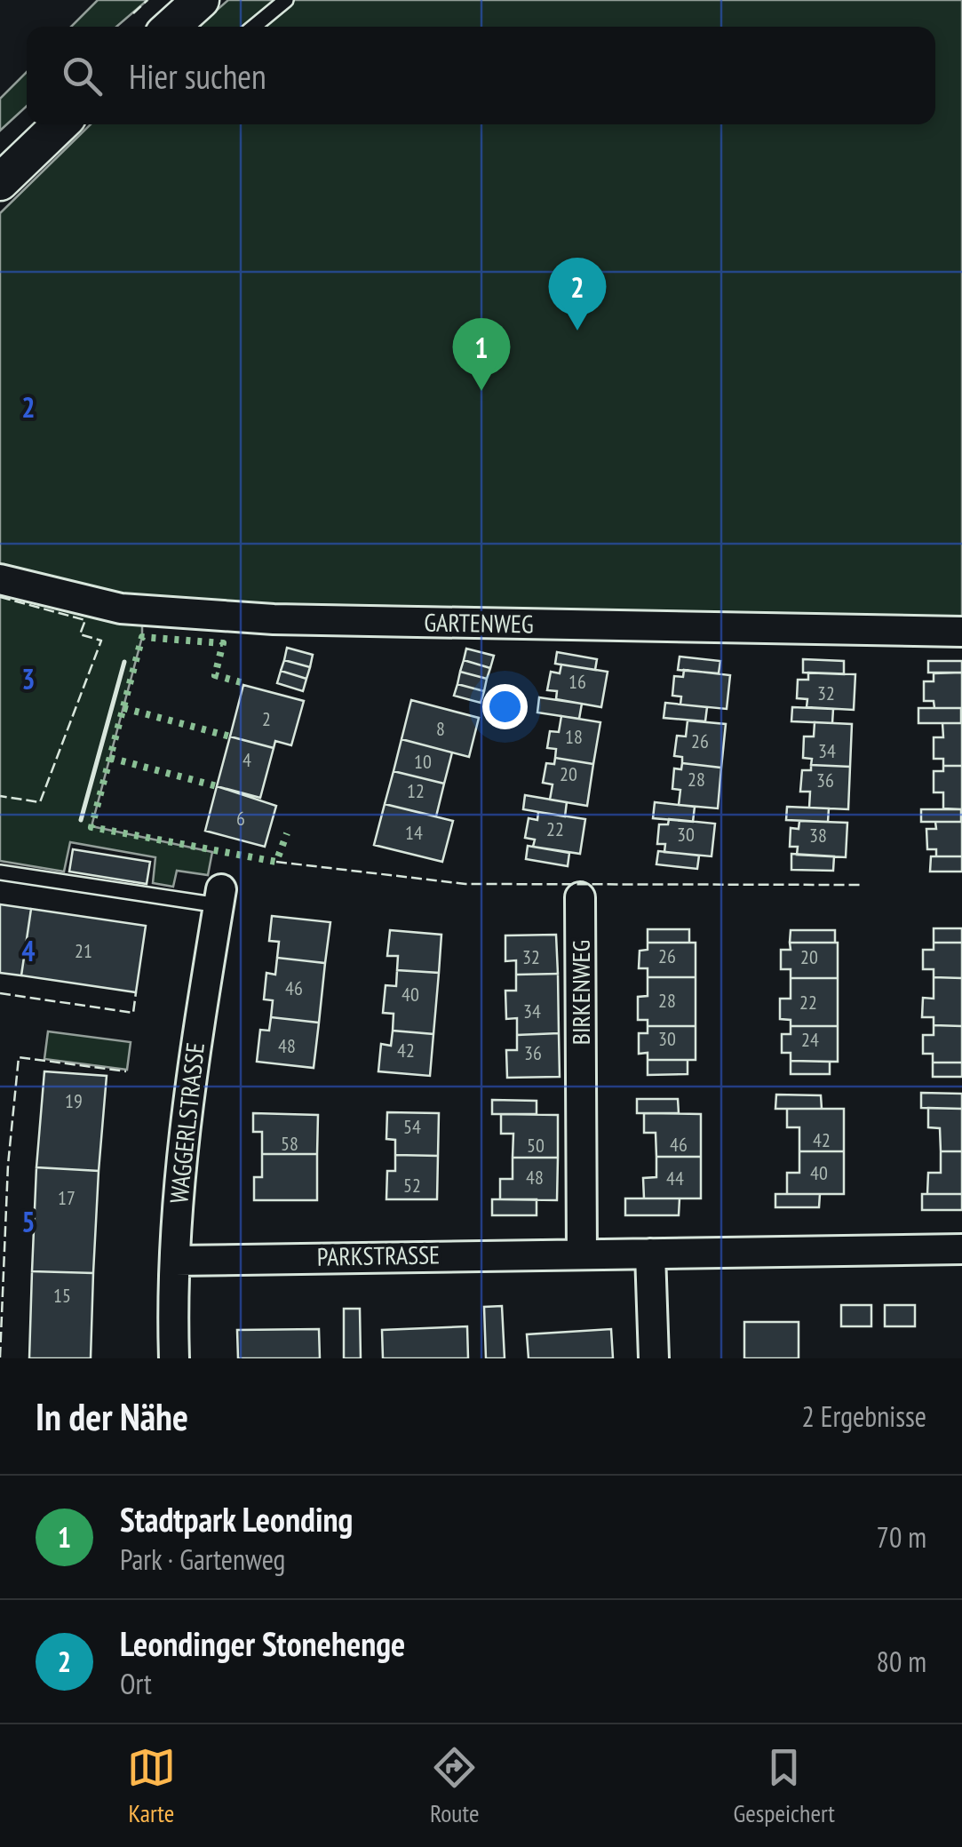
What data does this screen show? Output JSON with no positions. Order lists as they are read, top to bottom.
{
  "streets": {
    "street": [
      "GARTENWEG",
      "BIRKENWEG",
      "WAGGERLSTRASSE",
      "PARKSTRASSE"
    ]
  },
  "crossings": [
    ["BIRKENWEG", "PARKSTRASSE"],
    ["WAGGERLSTRASSE", "PARKSTRASSE"]
  ],
  "house_numbers": [
    "16",
    "32",
    "2",
    "8",
    "18",
    "26",
    "34",
    "4",
    "10",
    "20",
    "28",
    "36",
    "12",
    "6",
    "22",
    "14",
    "30",
    "38",
    "21",
    "26",
    "32",
    "20",
    "46",
    "40",
    "28",
    "22",
    "34",
    "30",
    "24",
    "48",
    "42",
    "36",
    "19",
    "54",
    "42",
    "58",
    "46",
    "50",
    "40",
    "48",
    "44",
    "52",
    "17",
    "15"
  ],
  "page": {
    "search": "Hier suchen",
    "pins": ["2", "1"],
    "heading": ["In der Nähe", "2 Ergebnisse"],
    "list": [
      {
        "mark": "1",
        "name": "Stadtpark Leonding",
        "note": "Park · Gartenweg",
        "value": "70 m"
      },
      {
        "mark": "2",
        "name": "Leondinger Stonehenge",
        "note": "Ort",
        "value": "80 m"
      }
    ],
    "nav": ["Karte", "Route", "Gespeichert"]
  },
  "grid": {
    "rows": [
      "2",
      "3",
      "4",
      "5"
    ]
  }
}
